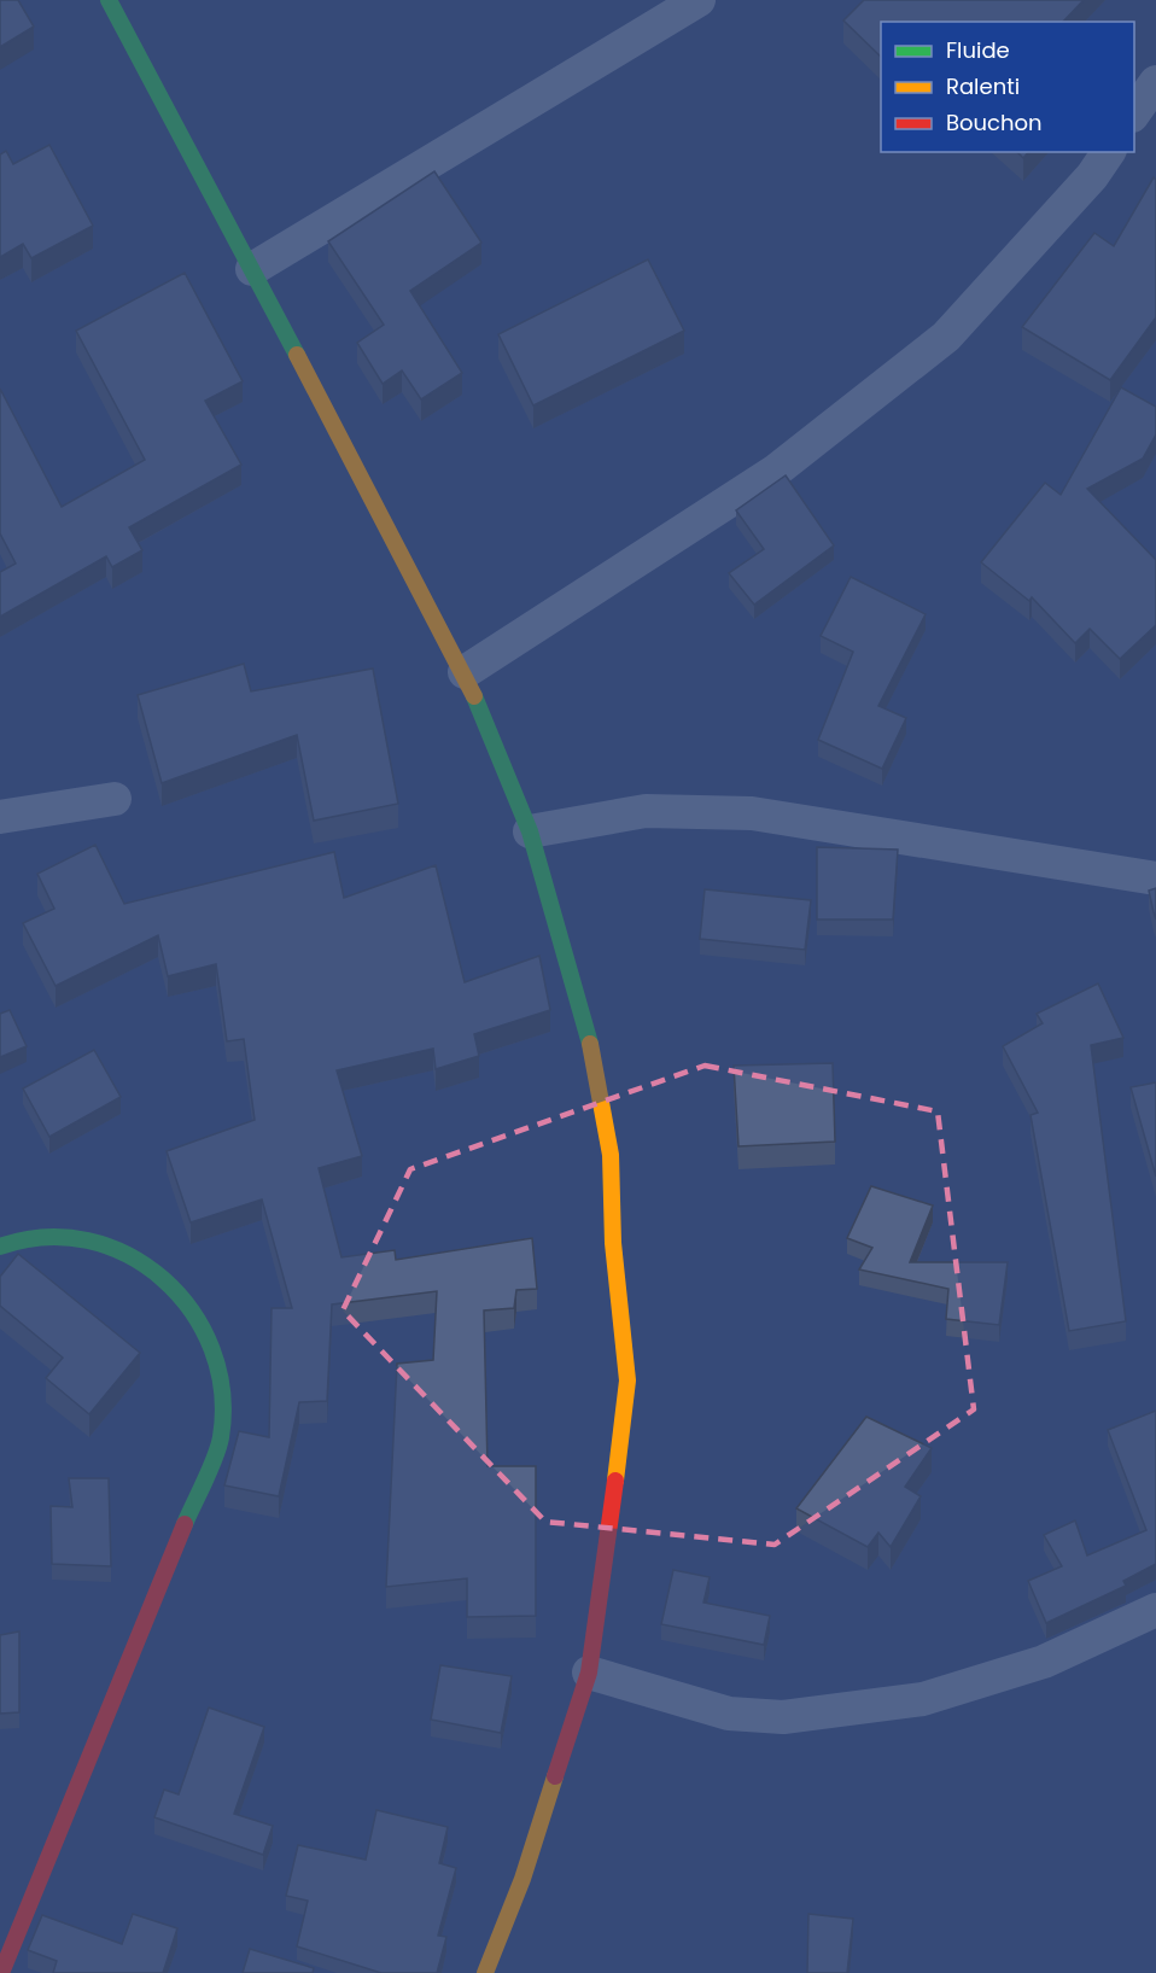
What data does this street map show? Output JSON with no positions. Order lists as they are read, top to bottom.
{
  "legend": ["Fluide", "Ralenti", "Bouchon"]
}
